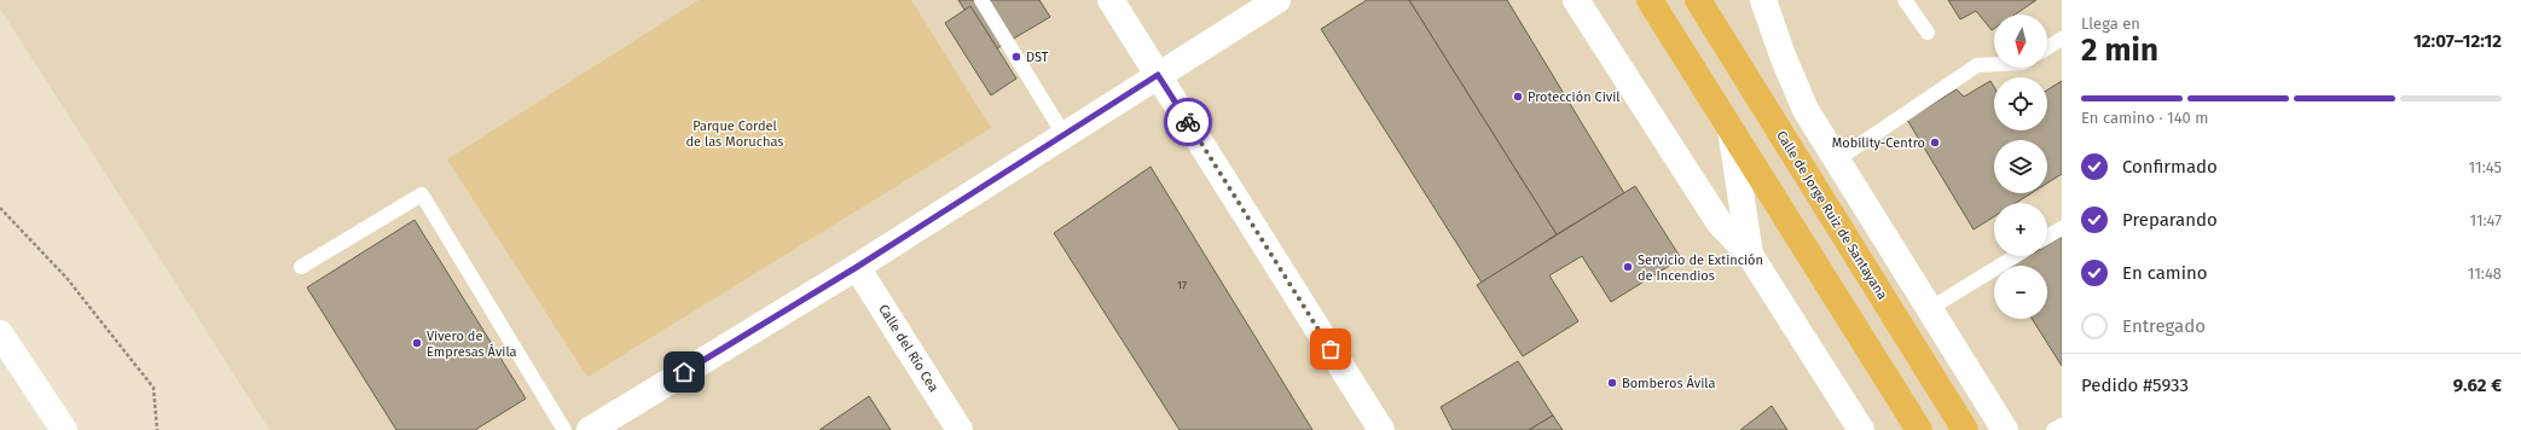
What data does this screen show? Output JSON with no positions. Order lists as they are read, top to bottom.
{
  "streets": {
    "highway": ["Calle de Jorge Ruiz de Santayana"],
    "street": ["Calle del Río Cea"]
  },
  "parks": ["Parque Cordel de las Moruchas"],
  "places": [
    "DST",
    "Protección Civil",
    "Mobility-Centro",
    "Servicio de Extinción de Incendios",
    "Vivero de Empresas Ávila",
    "Bomberos Ávila"
  ],
  "house_numbers": ["17"],
  "north": "bottom",
  "page": {
    "heading": ["2 min", "Llega en", "12:07–12:12"],
    "panel": ["Pedido #5933", "9.62 €"],
    "map_buttons": ["+", "−"],
    "bar": "En camino · 140 m",
    "list": [
      ["Confirmado", "11:45"],
      ["Preparando", "11:47"],
      ["En camino", "11:48"],
      "Entregado"
    ]
  }
}
